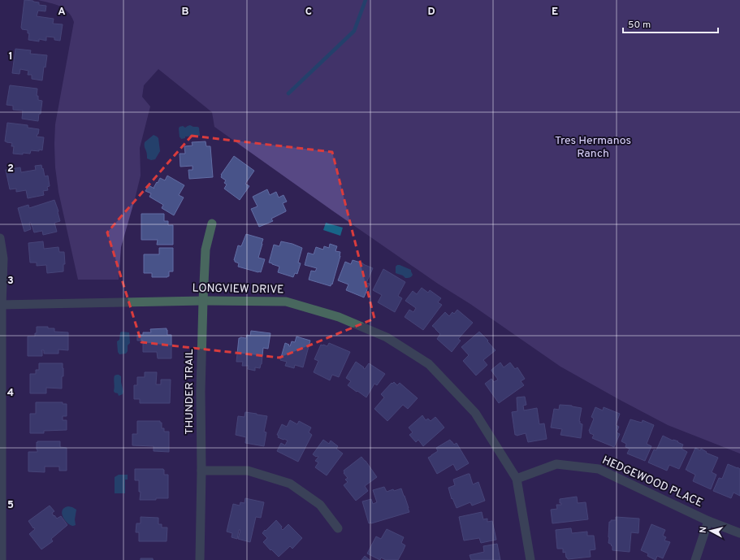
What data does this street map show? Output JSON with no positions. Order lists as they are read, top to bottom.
{
  "streets": {
    "street": ["LONGVIEW DRIVE", "THUNDER TRAIL", "HEDGEWOOD PLACE"]
  },
  "crossings": [
    ["LONGVIEW DRIVE", "THUNDER TRAIL"],
    ["LONGVIEW DRIVE", "HEDGEWOOD PLACE"]
  ],
  "parks": ["Tres Hermanos Ranch"],
  "scale_bar": "50 m",
  "north": "left",
  "grid": {
    "columns": [
      "A",
      "B",
      "C",
      "D",
      "E"
    ],
    "rows": [
      "1",
      "2",
      "3",
      "4",
      "5"
    ]
  }
}
